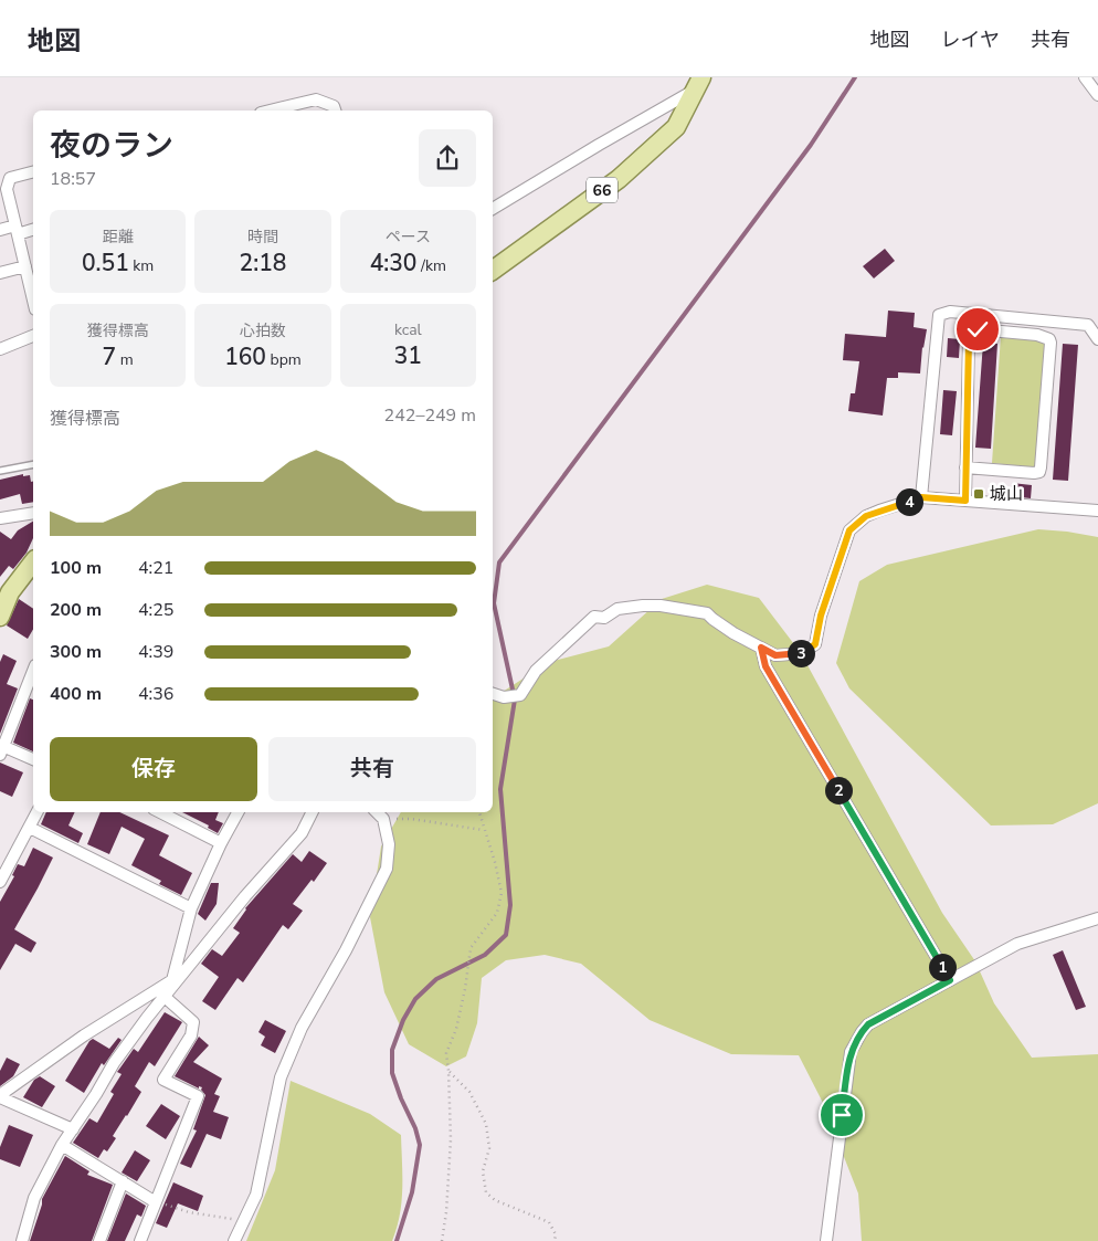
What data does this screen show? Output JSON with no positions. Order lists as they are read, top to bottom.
{
  "streets": {
    "main road": ["66"]
  },
  "places": {
    "transit": ["城山"]
  },
  "page": {
    "header": "地図",
    "nav": ["地図", "レイヤ", "共有"],
    "heading": ["夜のラン", "18:57"],
    "stats": [
      ["距離", "0.51 km"],
      ["時間", "2:18"],
      ["ペース", "4:30 /km"],
      ["獲得標高", "7 m"],
      ["心拍数", "160 bpm"],
      ["kcal", "31"]
    ],
    "chart": ["獲得標高", "242–249 m"],
    "pins": [
      "4",
      "3",
      "2",
      "1"
    ],
    "list": [
      {
        "name": "100 m",
        "note": "4:21"
      },
      {
        "name": "200 m",
        "note": "4:25"
      },
      {
        "name": "300 m",
        "note": "4:39"
      },
      {
        "name": "400 m",
        "note": "4:36"
      }
    ],
    "buttons": ["保存", "共有"]
  }
}
